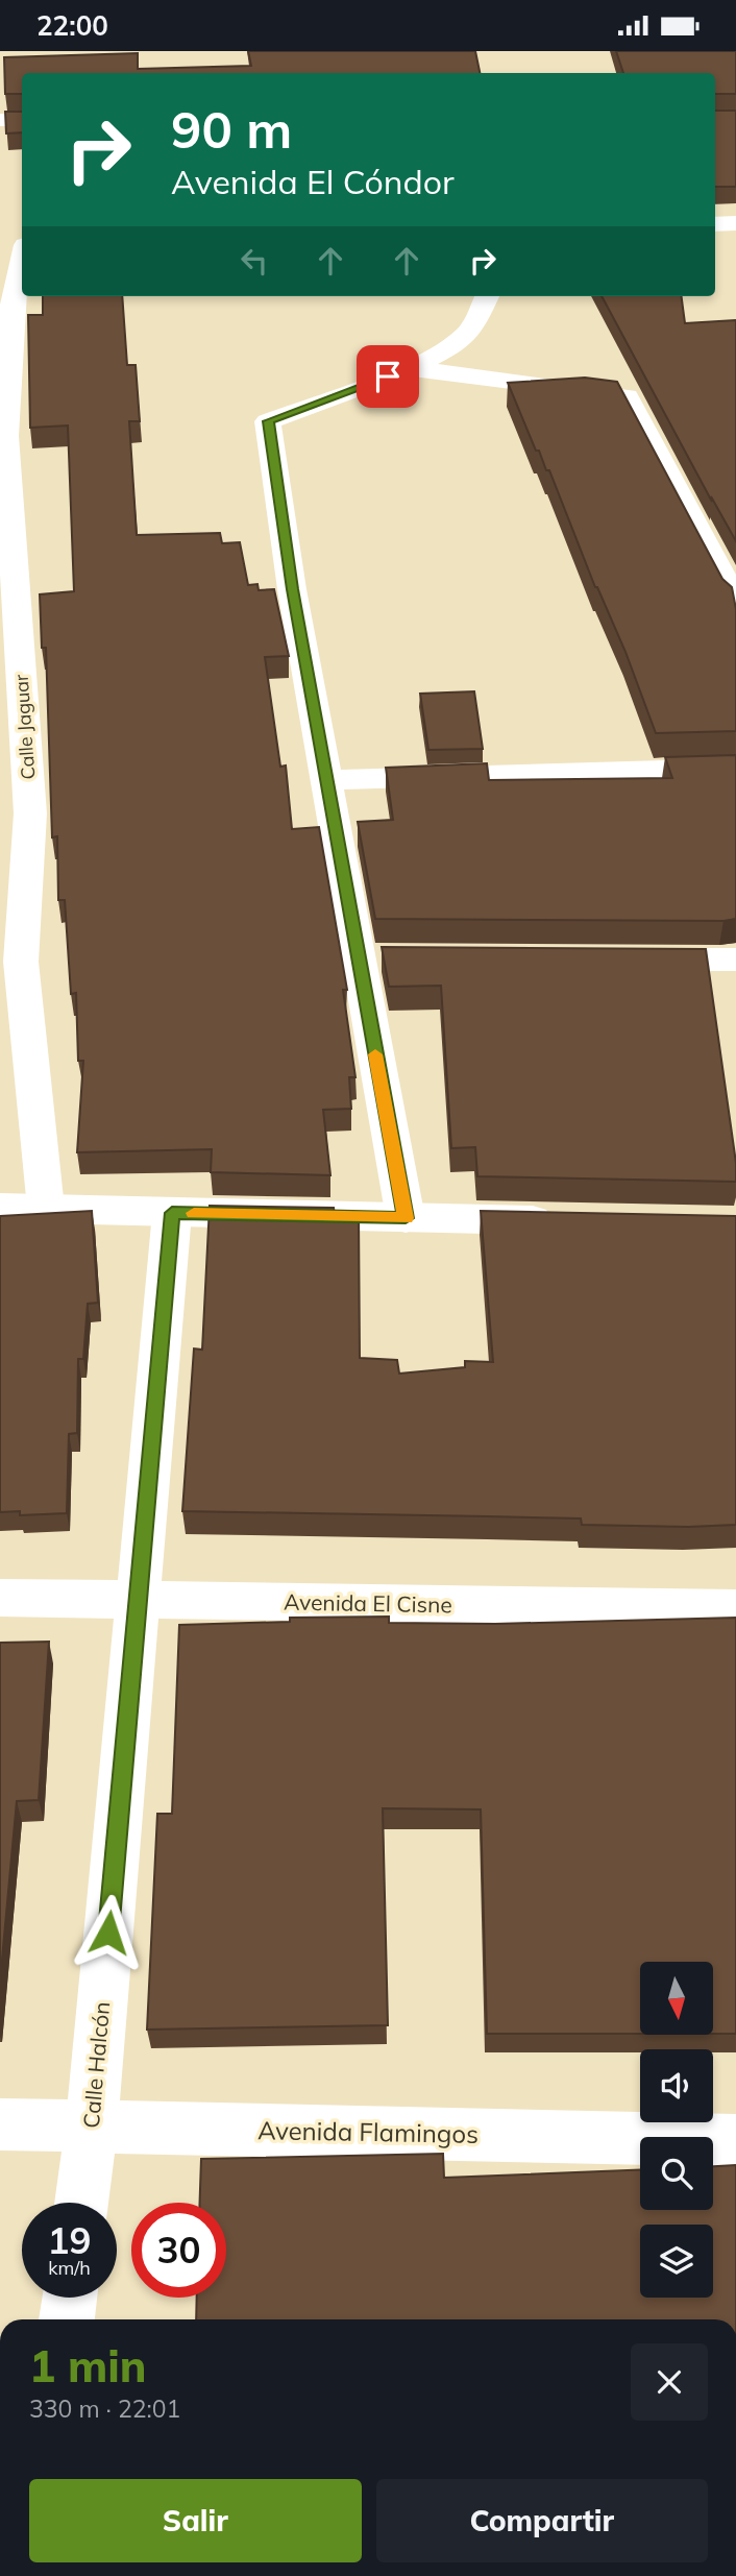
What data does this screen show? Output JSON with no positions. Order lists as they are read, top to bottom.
{
  "streets": {
    "street": [
      "Calle Jaguar",
      "Avenida El Cisne",
      "Calle Halcón",
      "Avenida Flamingos"
    ]
  },
  "crossings": [
    ["Avenida El Cisne", "Calle Halcón"],
    ["Calle Halcón", "Avenida Flamingos"]
  ],
  "north": "bottom",
  "page": {
    "status": "22:00",
    "turn": ["90 m", "Avenida El Cóndor"],
    "speed": "19 km/h",
    "limit": "30",
    "heading": ["1 min", "330 m · 22:01"],
    "buttons": ["Salir", "Compartir"]
  }
}
